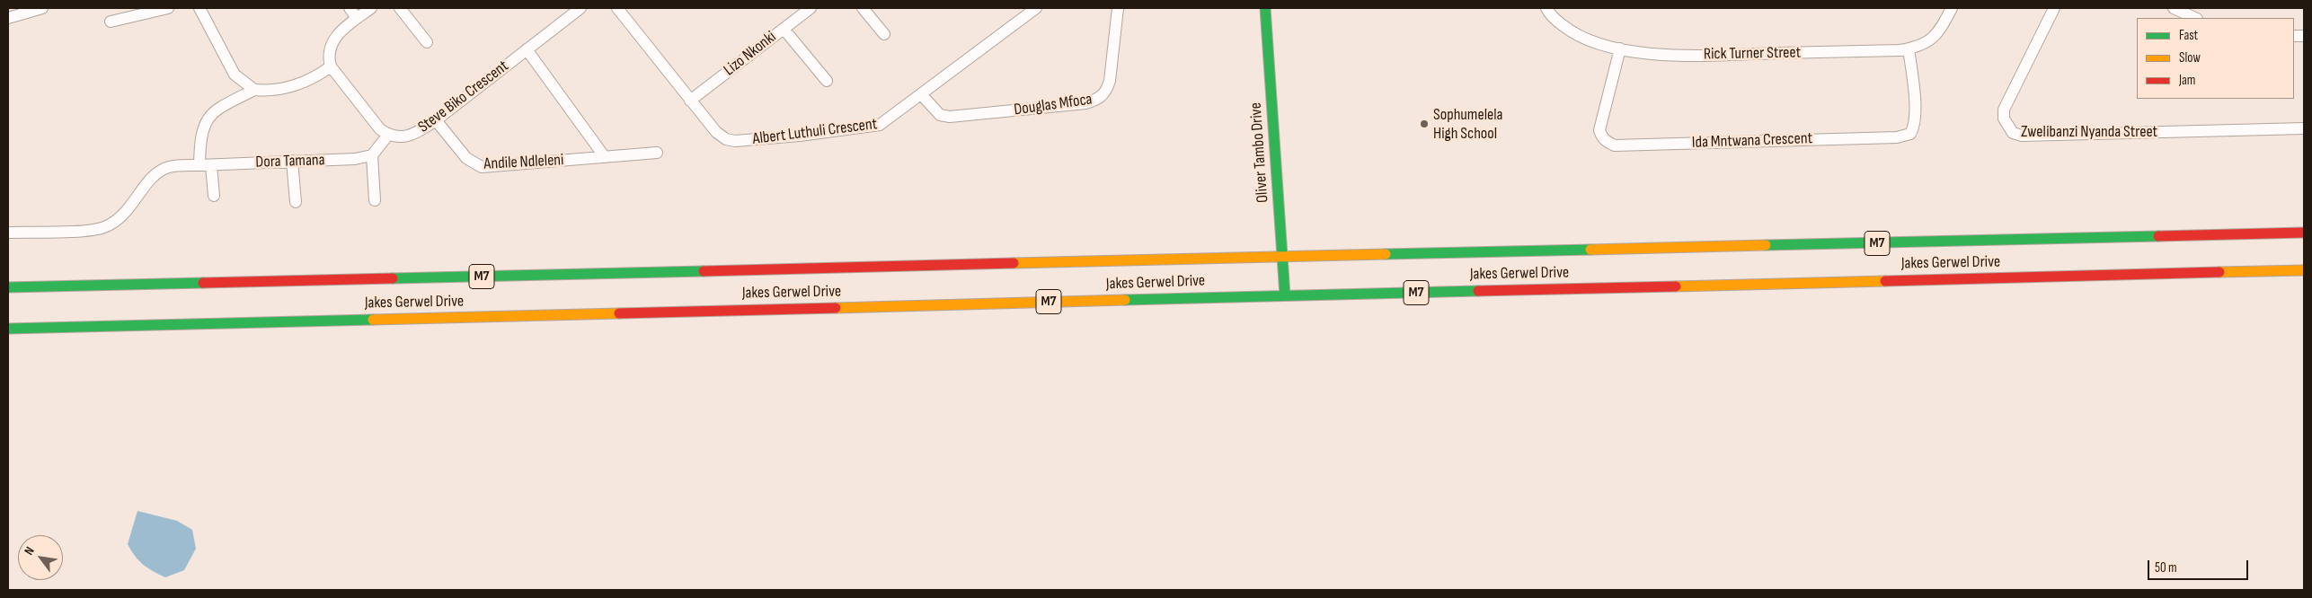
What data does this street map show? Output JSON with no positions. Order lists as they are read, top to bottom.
{
  "streets": {
    "main road": ["Oliver Tambo Drive", "M7", "Jakes Gerwel Drive"],
    "street": [
      "Lizo Nkonki",
      "Rick Turner Street",
      "Steve Biko Crescent",
      "Douglas Mfoca",
      "Albert Luthuli Crescent",
      "Zwelibanzi Nyanda Street",
      "Ida Mntwana Crescent",
      "Dora Tamana",
      "Andile Ndleleni"
    ]
  },
  "crossings": [
    ["Lizo Nkonki", "Albert Luthuli Crescent"],
    ["Rick Turner Street", "Ida Mntwana Crescent"],
    ["Steve Biko Crescent", "Andile Ndleleni"],
    ["Douglas Mfoca", "Albert Luthuli Crescent"],
    ["Oliver Tambo Drive", "Jakes Gerwel Drive"]
  ],
  "places": ["Sophumelela High School"],
  "legend": ["Fast", "Slow", "Jam"],
  "scale_bar": "50 m",
  "north": "top left"
}
